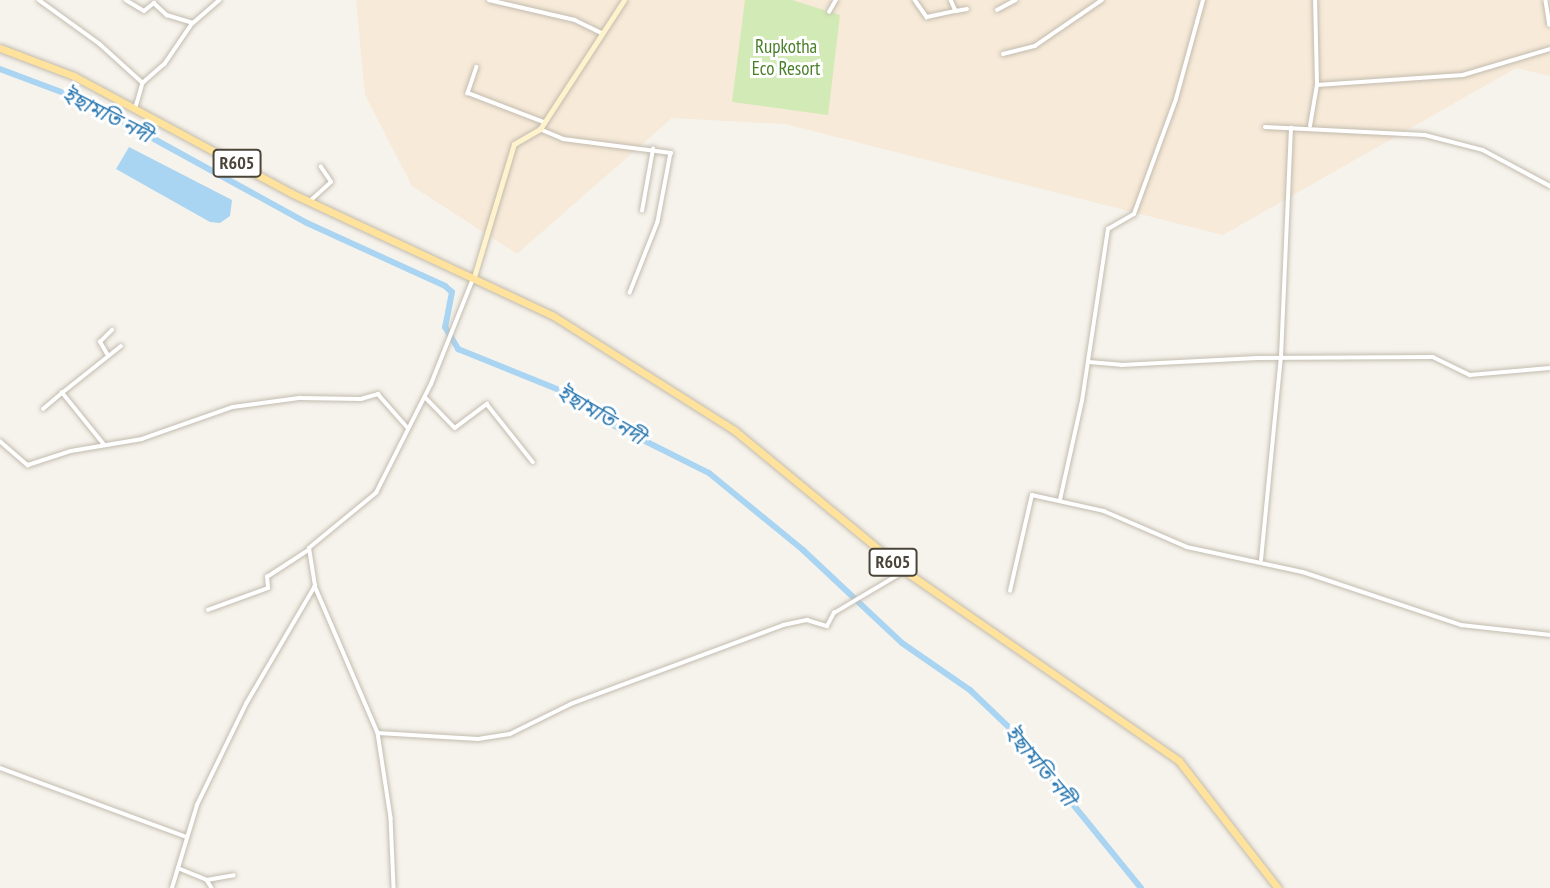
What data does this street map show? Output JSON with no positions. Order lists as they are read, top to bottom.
{
  "streets": {
    "main road": ["R605"]
  },
  "water": ["ইছামতি নদী"],
  "parks": ["Rupkotha Eco Resort"]
}
